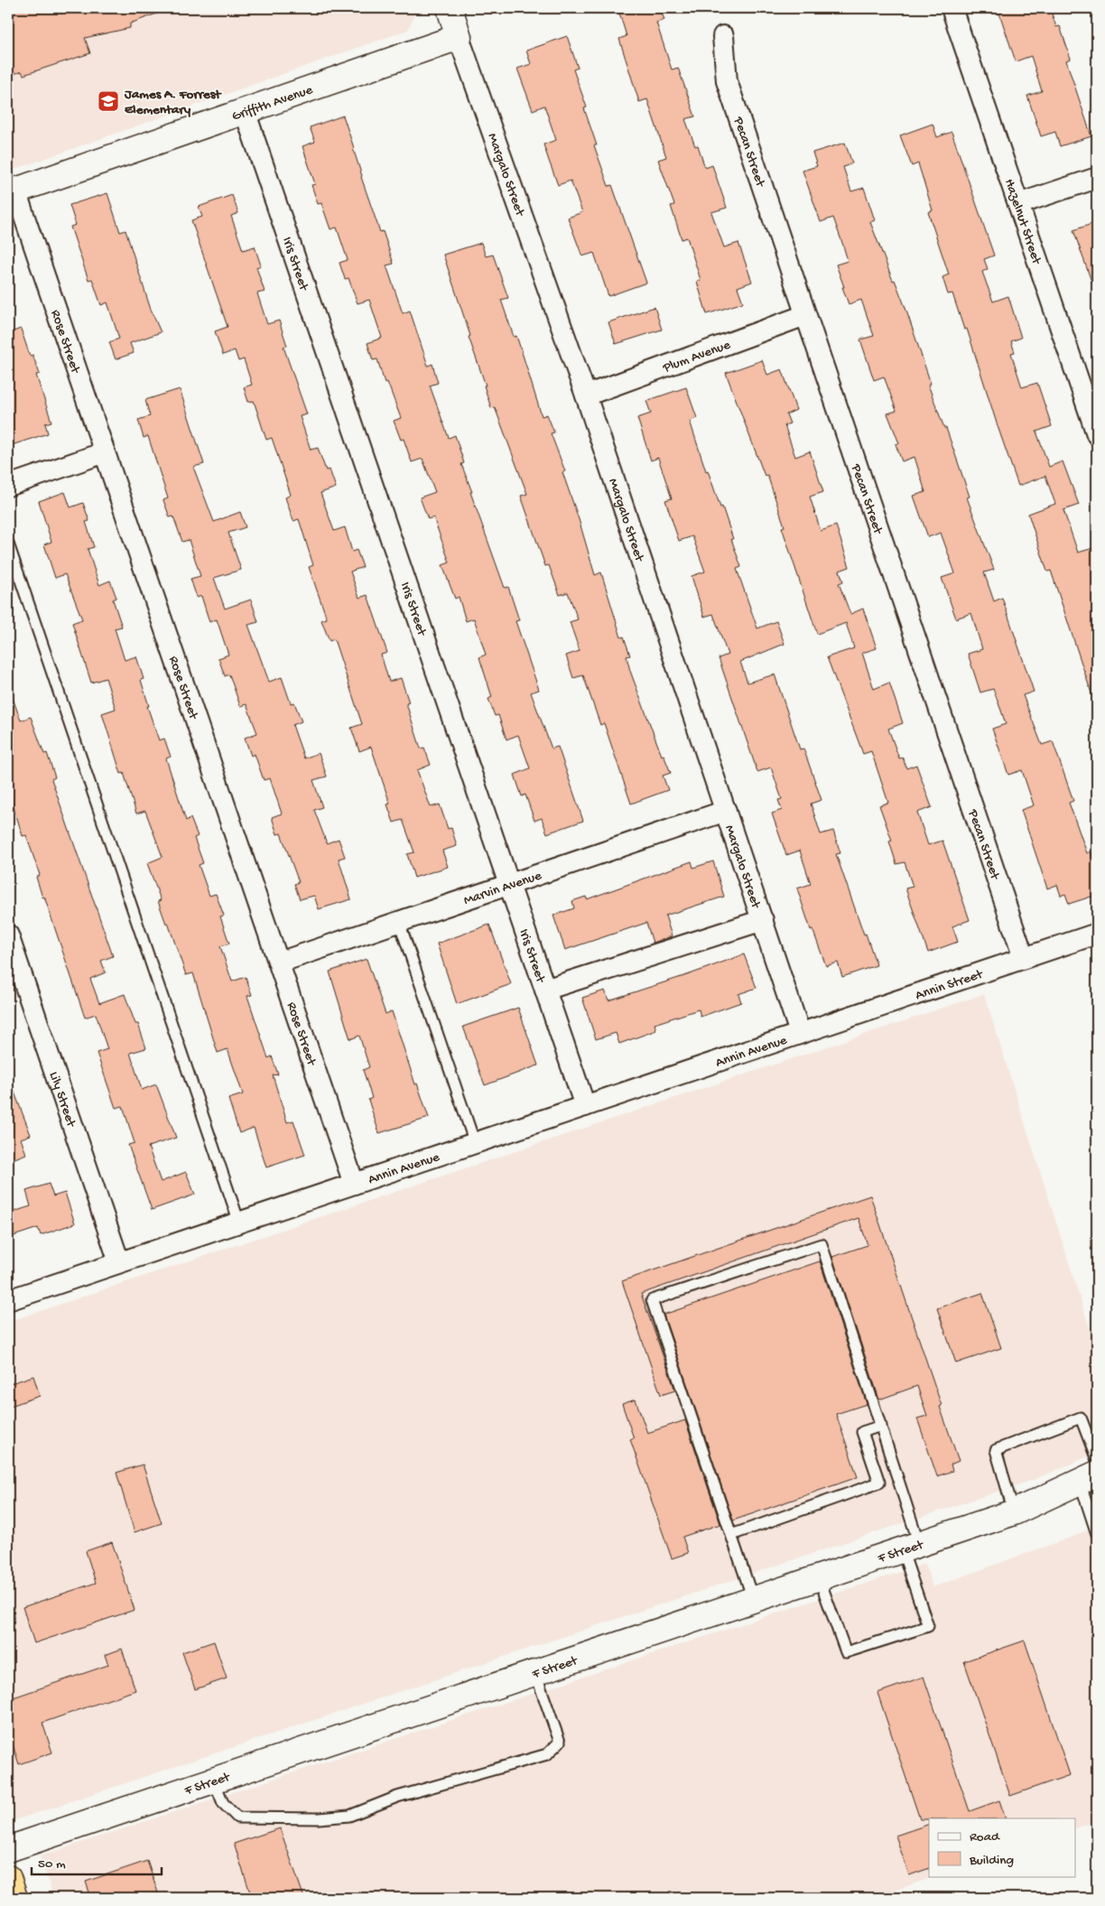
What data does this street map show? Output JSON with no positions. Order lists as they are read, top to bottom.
{
  "streets": {
    "street": [
      "Griffith Avenue",
      "Pecan Street",
      "Margalo Street",
      "Hazelnut Street",
      "Iris Street",
      "Rose Street",
      "Plum Avenue",
      "Marvin Avenue",
      "Annin Street",
      "Annin Avenue",
      "Lily Street",
      "F Street"
    ]
  },
  "crossings": [
    ["Griffith Avenue", "Margalo Street"],
    ["Griffith Avenue", "Iris Street"],
    ["Griffith Avenue", "Rose Street"],
    ["Pecan Street", "Plum Avenue"],
    ["Pecan Street", "Annin Street"],
    ["Margalo Street", "Plum Avenue"],
    ["Margalo Street", "Marvin Avenue"],
    ["Margalo Street", "Annin Street"],
    ["Margalo Street", "Annin Avenue"],
    ["Iris Street", "Marvin Avenue"],
    ["Iris Street", "Annin Avenue"],
    ["Rose Street", "Marvin Avenue"],
    ["Rose Street", "Annin Avenue"],
    ["Annin Street", "Annin Avenue"],
    ["Annin Avenue", "Lily Street"]
  ],
  "places": {
    "school or university": ["James A. Forrest Elementary"]
  },
  "legend": ["Road", "Building"],
  "scale_bar": "50 m"
}
